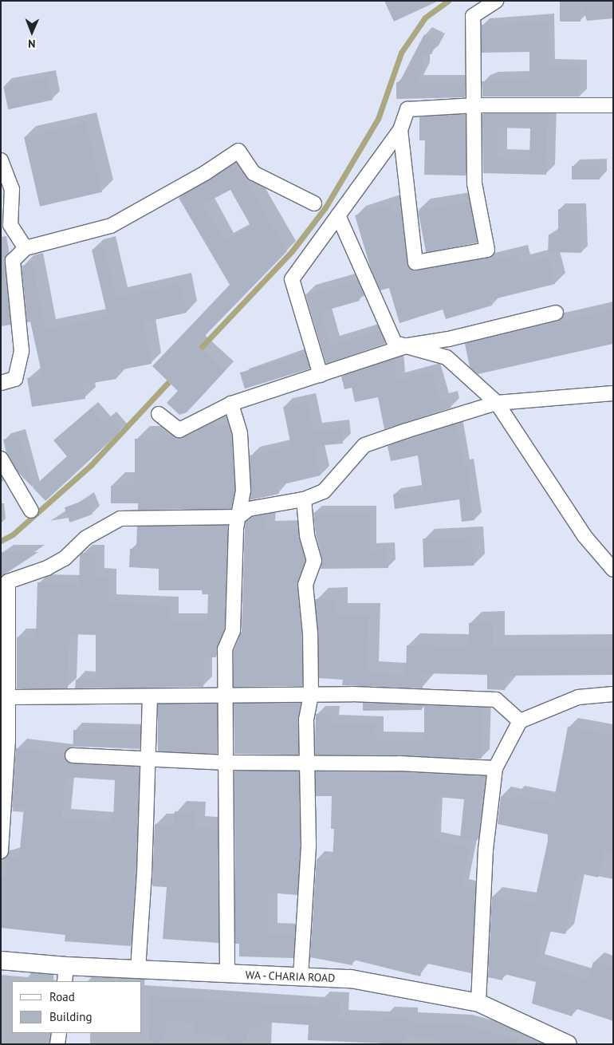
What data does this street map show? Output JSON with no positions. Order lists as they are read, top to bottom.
{
  "streets": {
    "street": ["WA - CHARIA ROAD"]
  },
  "legend": ["Road", "Building"],
  "north": "bottom"
}
